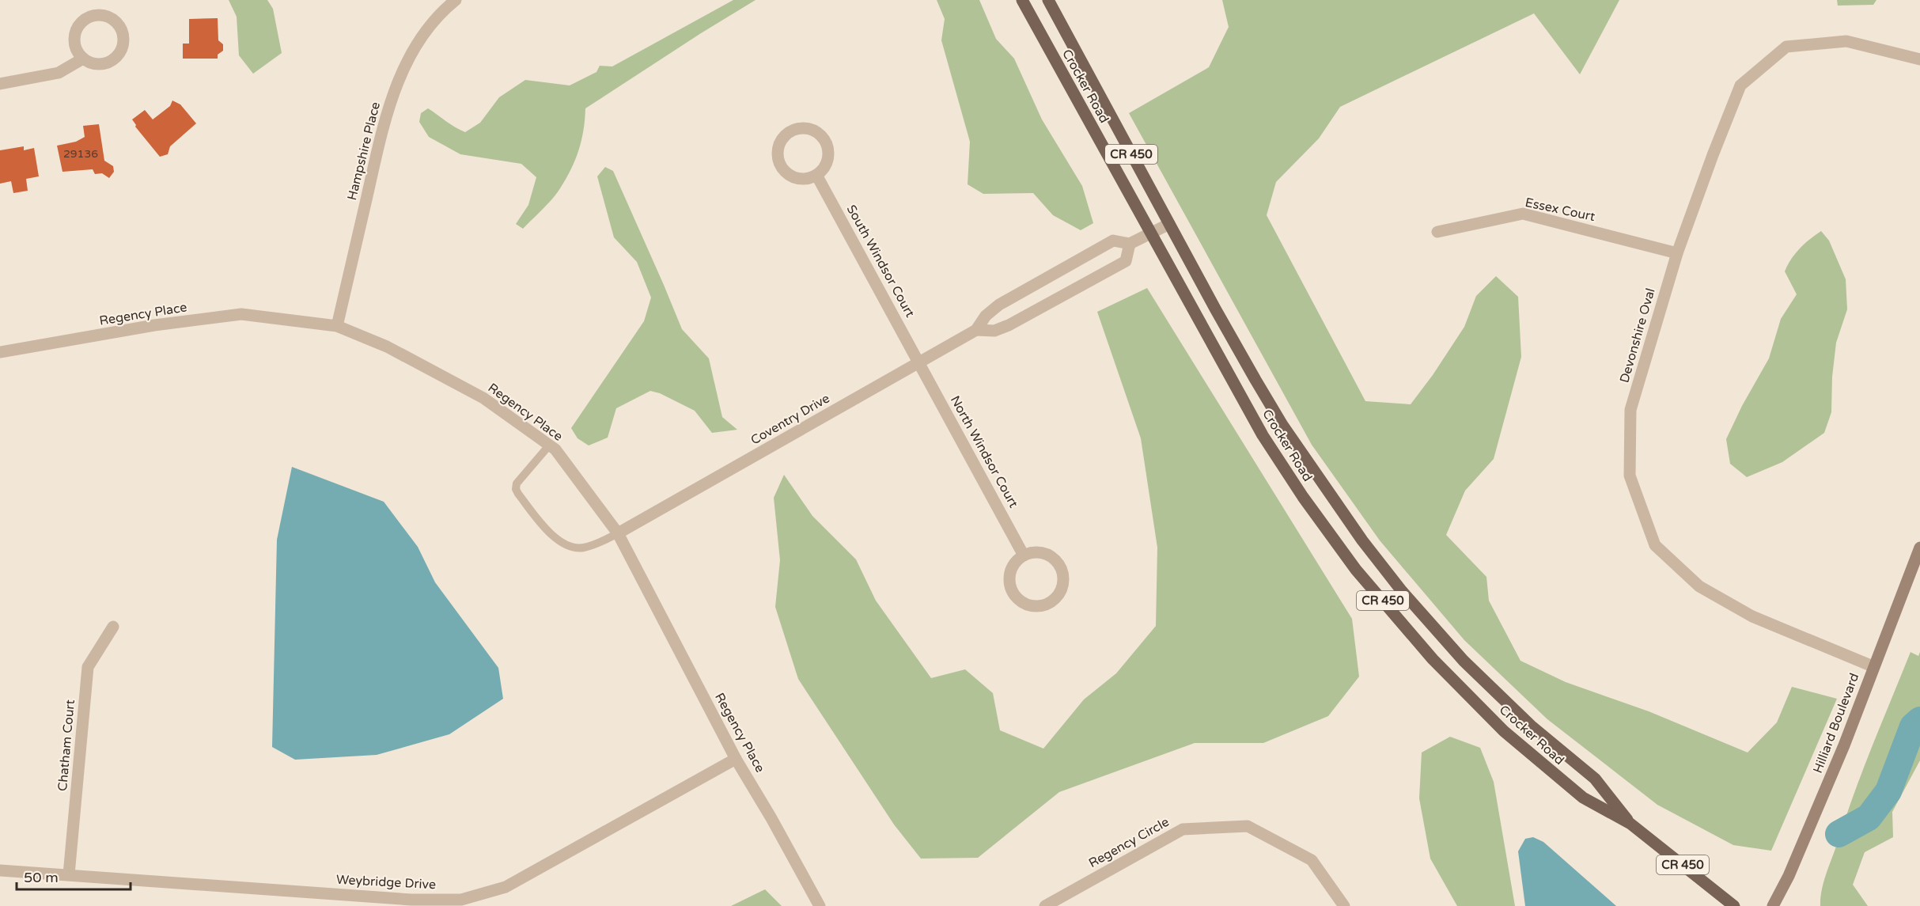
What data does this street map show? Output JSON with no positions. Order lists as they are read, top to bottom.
{
  "streets": {
    "main road": ["Crocker Road", "CR 450"],
    "street": [
      "Hampshire Place",
      "Essex Court",
      "South Windsor Court",
      "Regency Place",
      "Devonshire Oval",
      "Coventry Drive",
      "North Windsor Court",
      "Hilliard Boulevard",
      "Chatham Court",
      "Regency Circle",
      "Weybridge Drive"
    ]
  },
  "crossings": [
    ["Crocker Road", "Coventry Drive"],
    ["Hampshire Place", "Regency Place"],
    ["Essex Court", "Devonshire Oval"],
    ["South Windsor Court", "Coventry Drive"],
    ["South Windsor Court", "North Windsor Court"],
    ["Regency Place", "Coventry Drive"],
    ["Regency Place", "Weybridge Drive"],
    ["Devonshire Oval", "Hilliard Boulevard"],
    ["Coventry Drive", "North Windsor Court"],
    ["Chatham Court", "Weybridge Drive"]
  ],
  "house_numbers": ["29136"],
  "scale_bar": "50 m"
}
